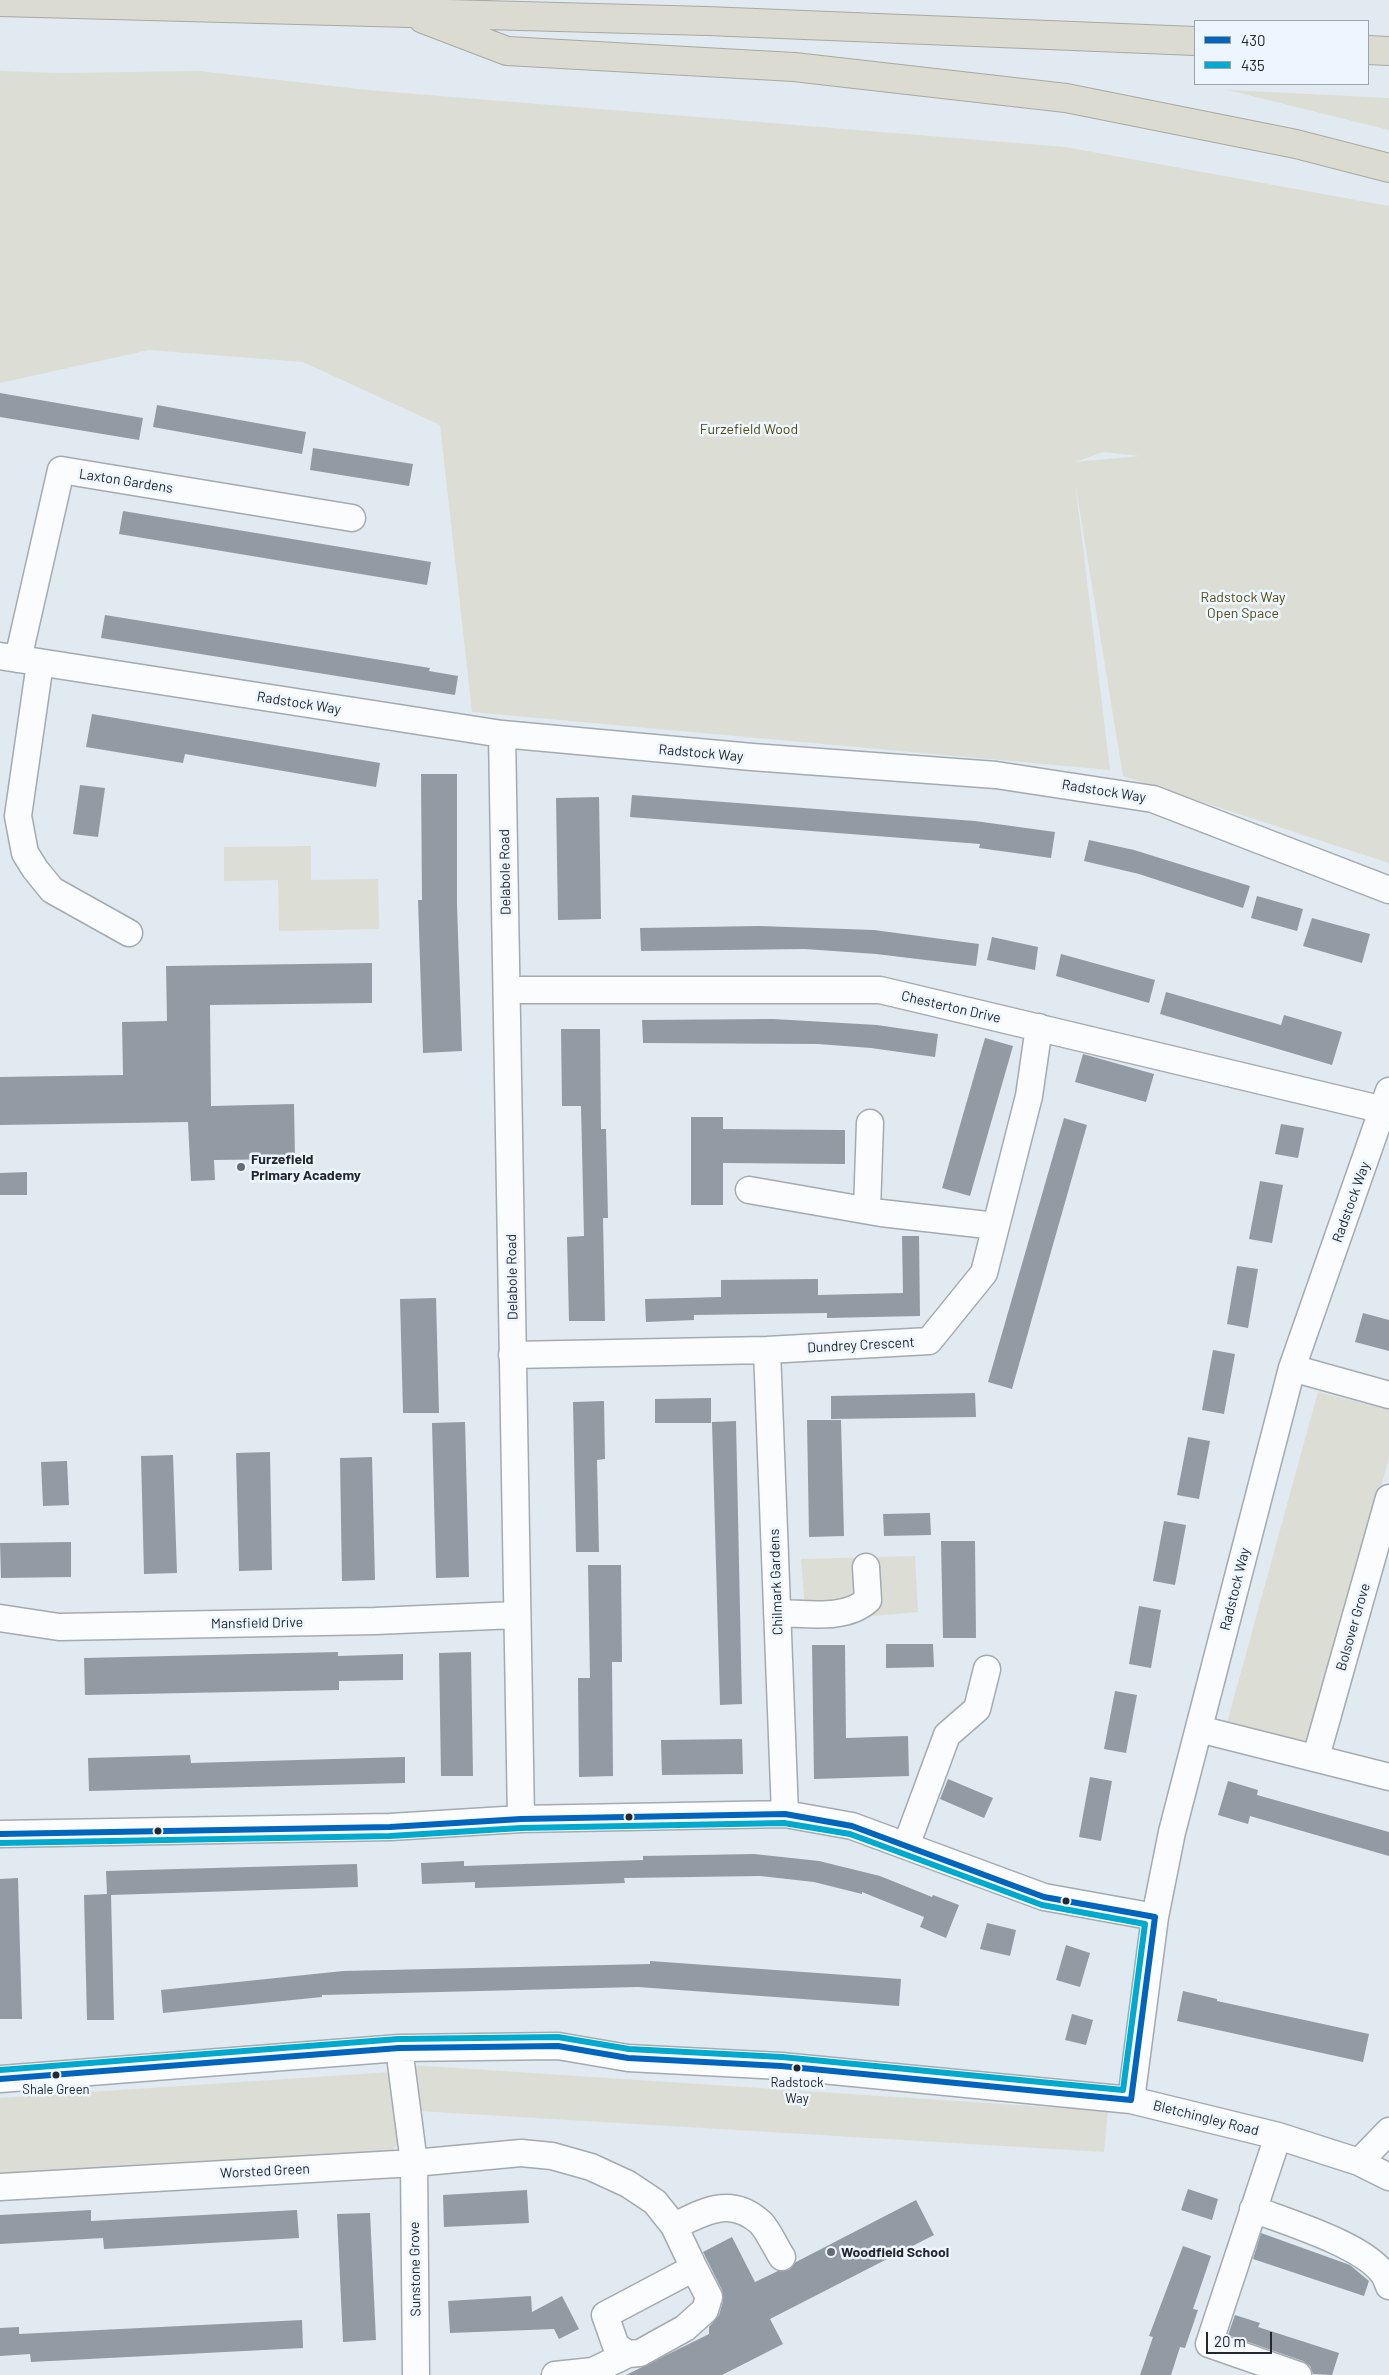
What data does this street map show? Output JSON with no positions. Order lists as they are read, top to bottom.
{
  "streets": {
    "street": [
      "Laxton Gardens",
      "Radstock Way",
      "Delabole Road",
      "Chesterton Drive",
      "Dundrey Crescent",
      "Chilmark Gardens",
      "Mansfield Drive",
      "Bolsover Grove",
      "Bletchingley Road",
      "Worsted Green",
      "Sunstone Grove"
    ]
  },
  "crossings": [
    ["Laxton Gardens", "Radstock Way"],
    ["Radstock Way", "Delabole Road"],
    ["Radstock Way", "Chesterton Drive"],
    ["Radstock Way", "Bletchingley Road"],
    ["Delabole Road", "Chesterton Drive"],
    ["Delabole Road", "Dundrey Crescent"],
    ["Delabole Road", "Mansfield Drive"],
    ["Chesterton Drive", "Dundrey Crescent"],
    ["Dundrey Crescent", "Chilmark Gardens"],
    ["Worsted Green", "Sunstone Grove"]
  ],
  "parks": ["Furzefield Wood", "Radstock Way Open Space"],
  "places": [
    "Furzefield Primary Academy",
    "Radstock Way",
    "Shale Green",
    "Woodfield School"
  ],
  "lines": ["transit line 430", "transit line 435"],
  "legend": ["430", "435"],
  "scale_bar": "20 m"
}
